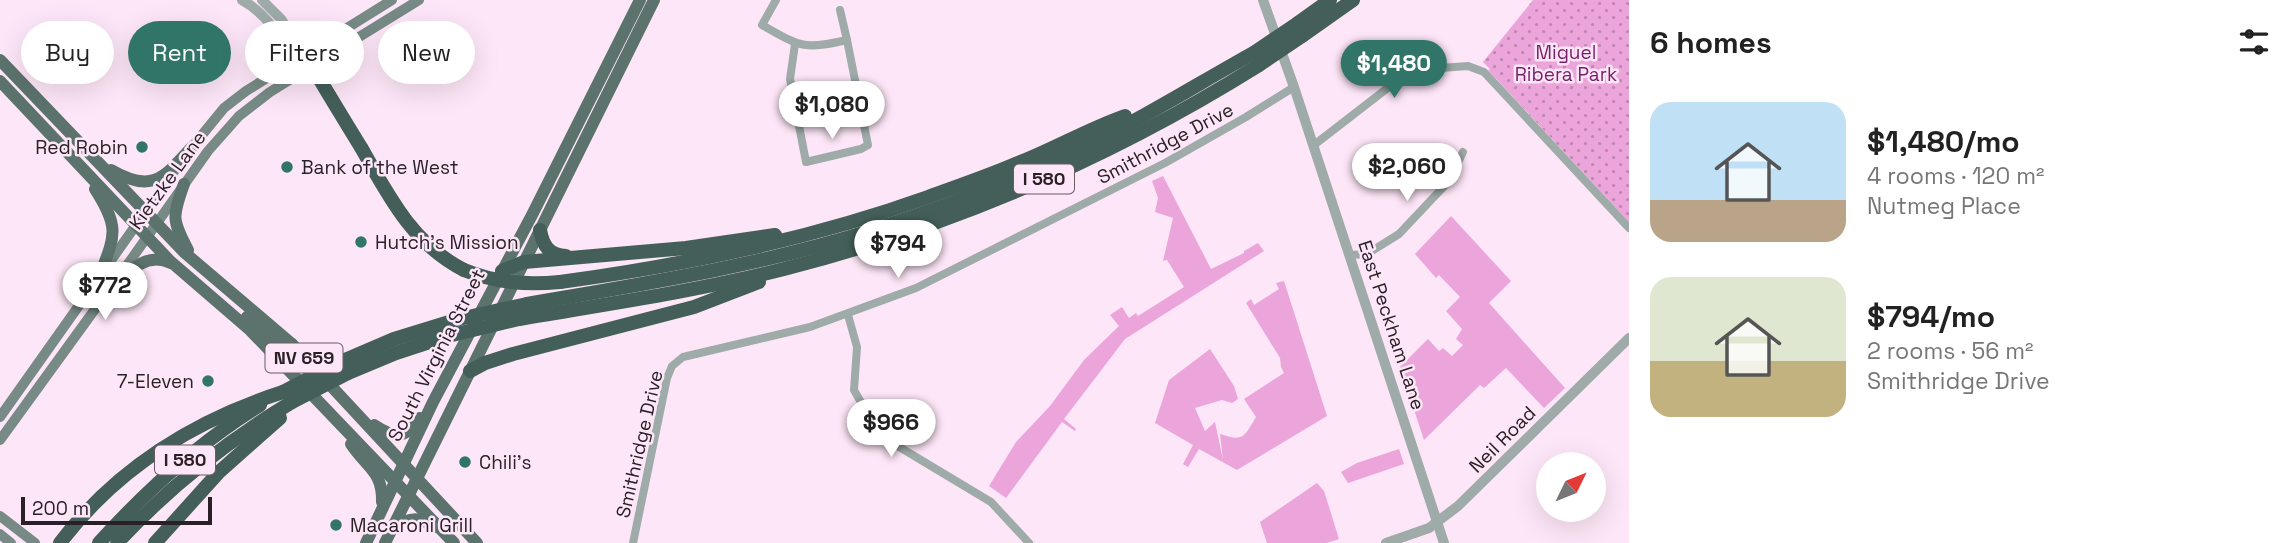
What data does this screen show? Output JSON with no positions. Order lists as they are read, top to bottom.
{
  "streets": {
    "highway": ["I 580"],
    "main road": ["Kietzke Lane", "South Virginia Street", "NV 659"],
    "street": ["Smithridge Drive", "East Peckham Lane", "Neil Road"]
  },
  "crossings": [
    ["Smithridge Drive", "East Peckham Lane"],
    ["Kietzke Lane", "NV 659"],
    ["East Peckham Lane", "Neil Road"],
    ["South Virginia Street", "NV 659"]
  ],
  "parks": ["Miguel Ribera Park"],
  "places": [
    "Red Robin",
    "Bank of the West",
    "Hutch's Mission",
    "7-Eleven",
    "Chili's",
    "Macaroni Grill"
  ],
  "scale_bar": "200 m",
  "north": "top right",
  "page": {
    "heading": "6 homes",
    "chip": [
      "Buy",
      "Rent",
      "Filters",
      "New"
    ],
    "price": [
      "$1,480",
      "$1,080",
      "$2,060",
      "$794",
      "$772",
      "$966"
    ],
    "list": [
      {
        "name": "$1,480/mo",
        "note": "4 rooms · 120 m² · Nutmeg Place"
      },
      {
        "name": "$794/mo",
        "note": "2 rooms · 56 m² · Smithridge Drive"
      }
    ],
    "scale": "200 m"
  }
}
